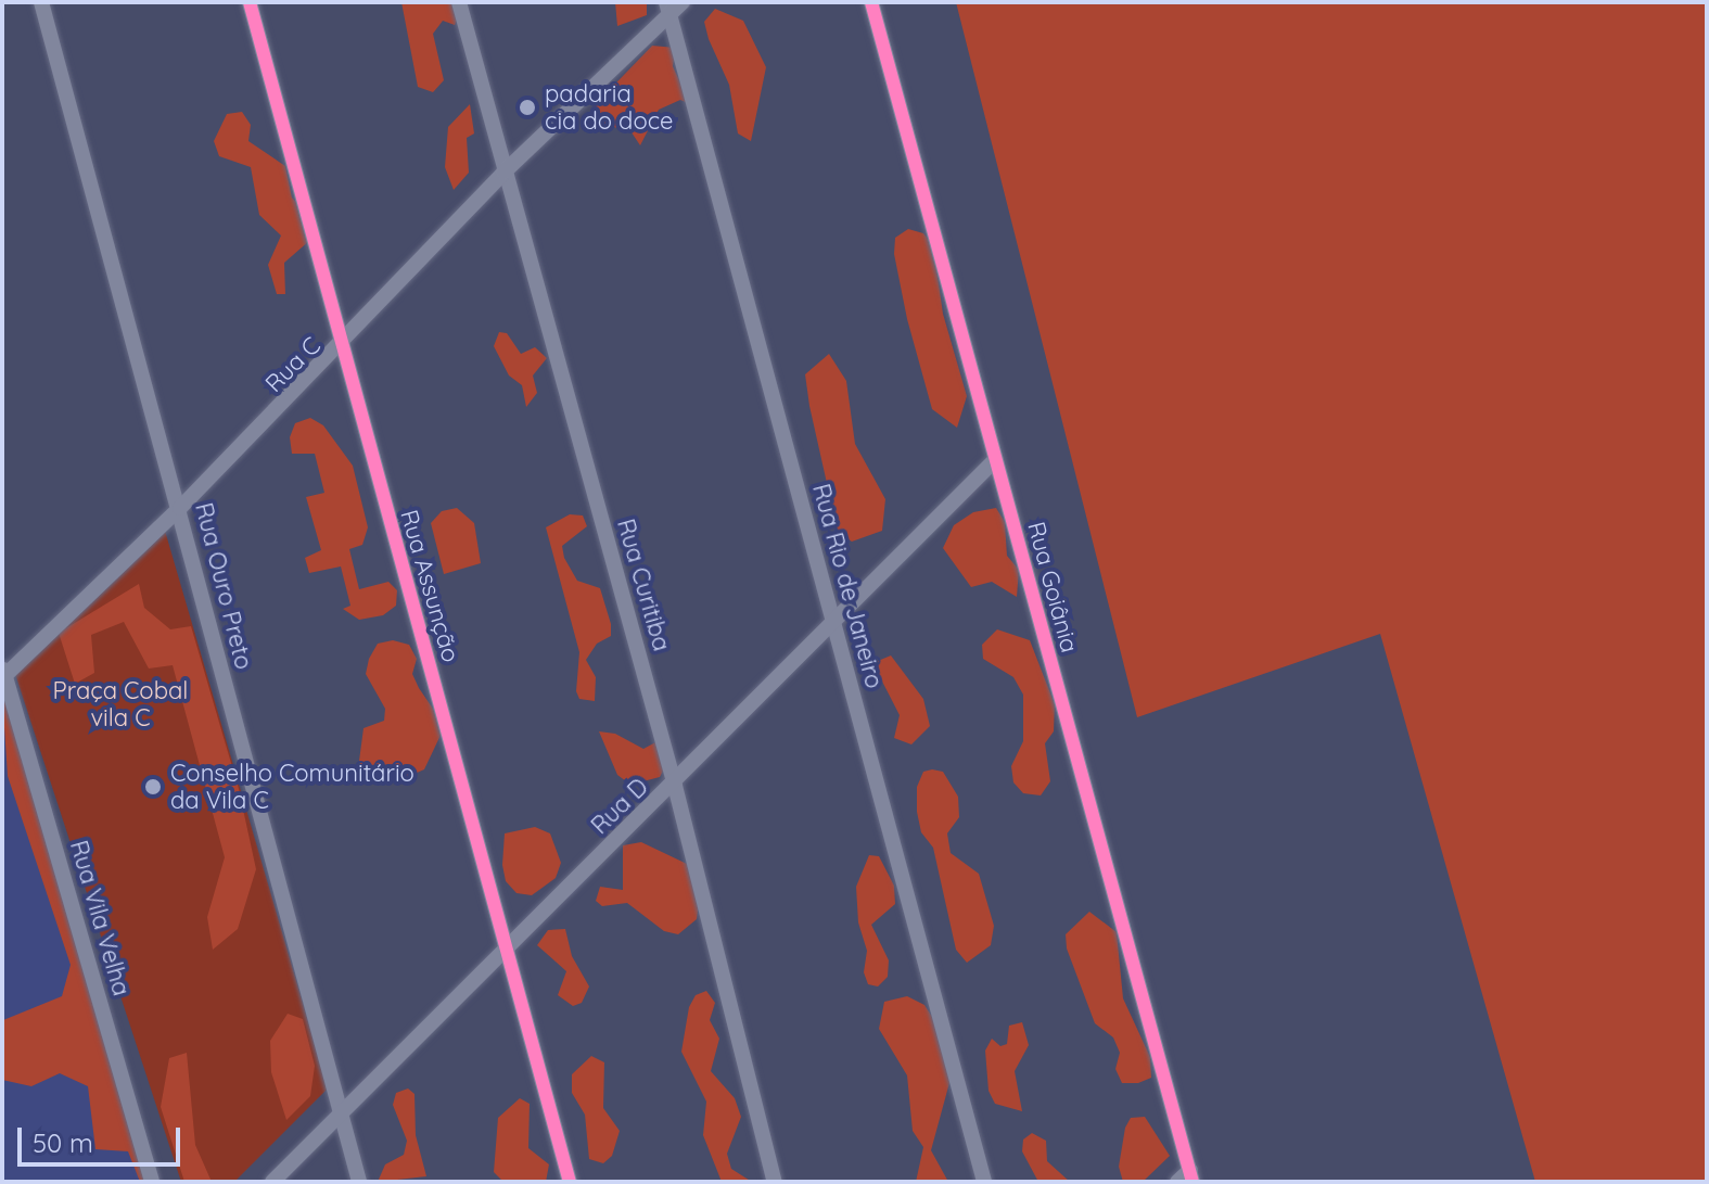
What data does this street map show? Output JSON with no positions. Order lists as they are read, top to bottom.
{
  "streets": {
    "street": [
      "Rua C",
      "Rua Curitiba",
      "Rua Ouro Preto",
      "Rua Assunção",
      "Rua Rio de Janeiro",
      "Rua Goiânia",
      "Rua D",
      "Rua Vila Velha"
    ]
  },
  "crossings": [
    ["Rua C", "Rua Curitiba"],
    ["Rua C", "Rua Ouro Preto"],
    ["Rua C", "Rua Assunção"],
    ["Rua C", "Rua Rio de Janeiro"],
    ["Rua C", "Rua Vila Velha"],
    ["Rua Curitiba", "Rua D"],
    ["Rua Ouro Preto", "Rua D"],
    ["Rua Assunção", "Rua D"],
    ["Rua Rio de Janeiro", "Rua D"],
    ["Rua Goiânia", "Rua D"]
  ],
  "parks": ["Praça Cobal vila C"],
  "places": ["padaria cia do doce", "Conselho Comunitário da Vila C"],
  "scale_bar": "50 m"
}
